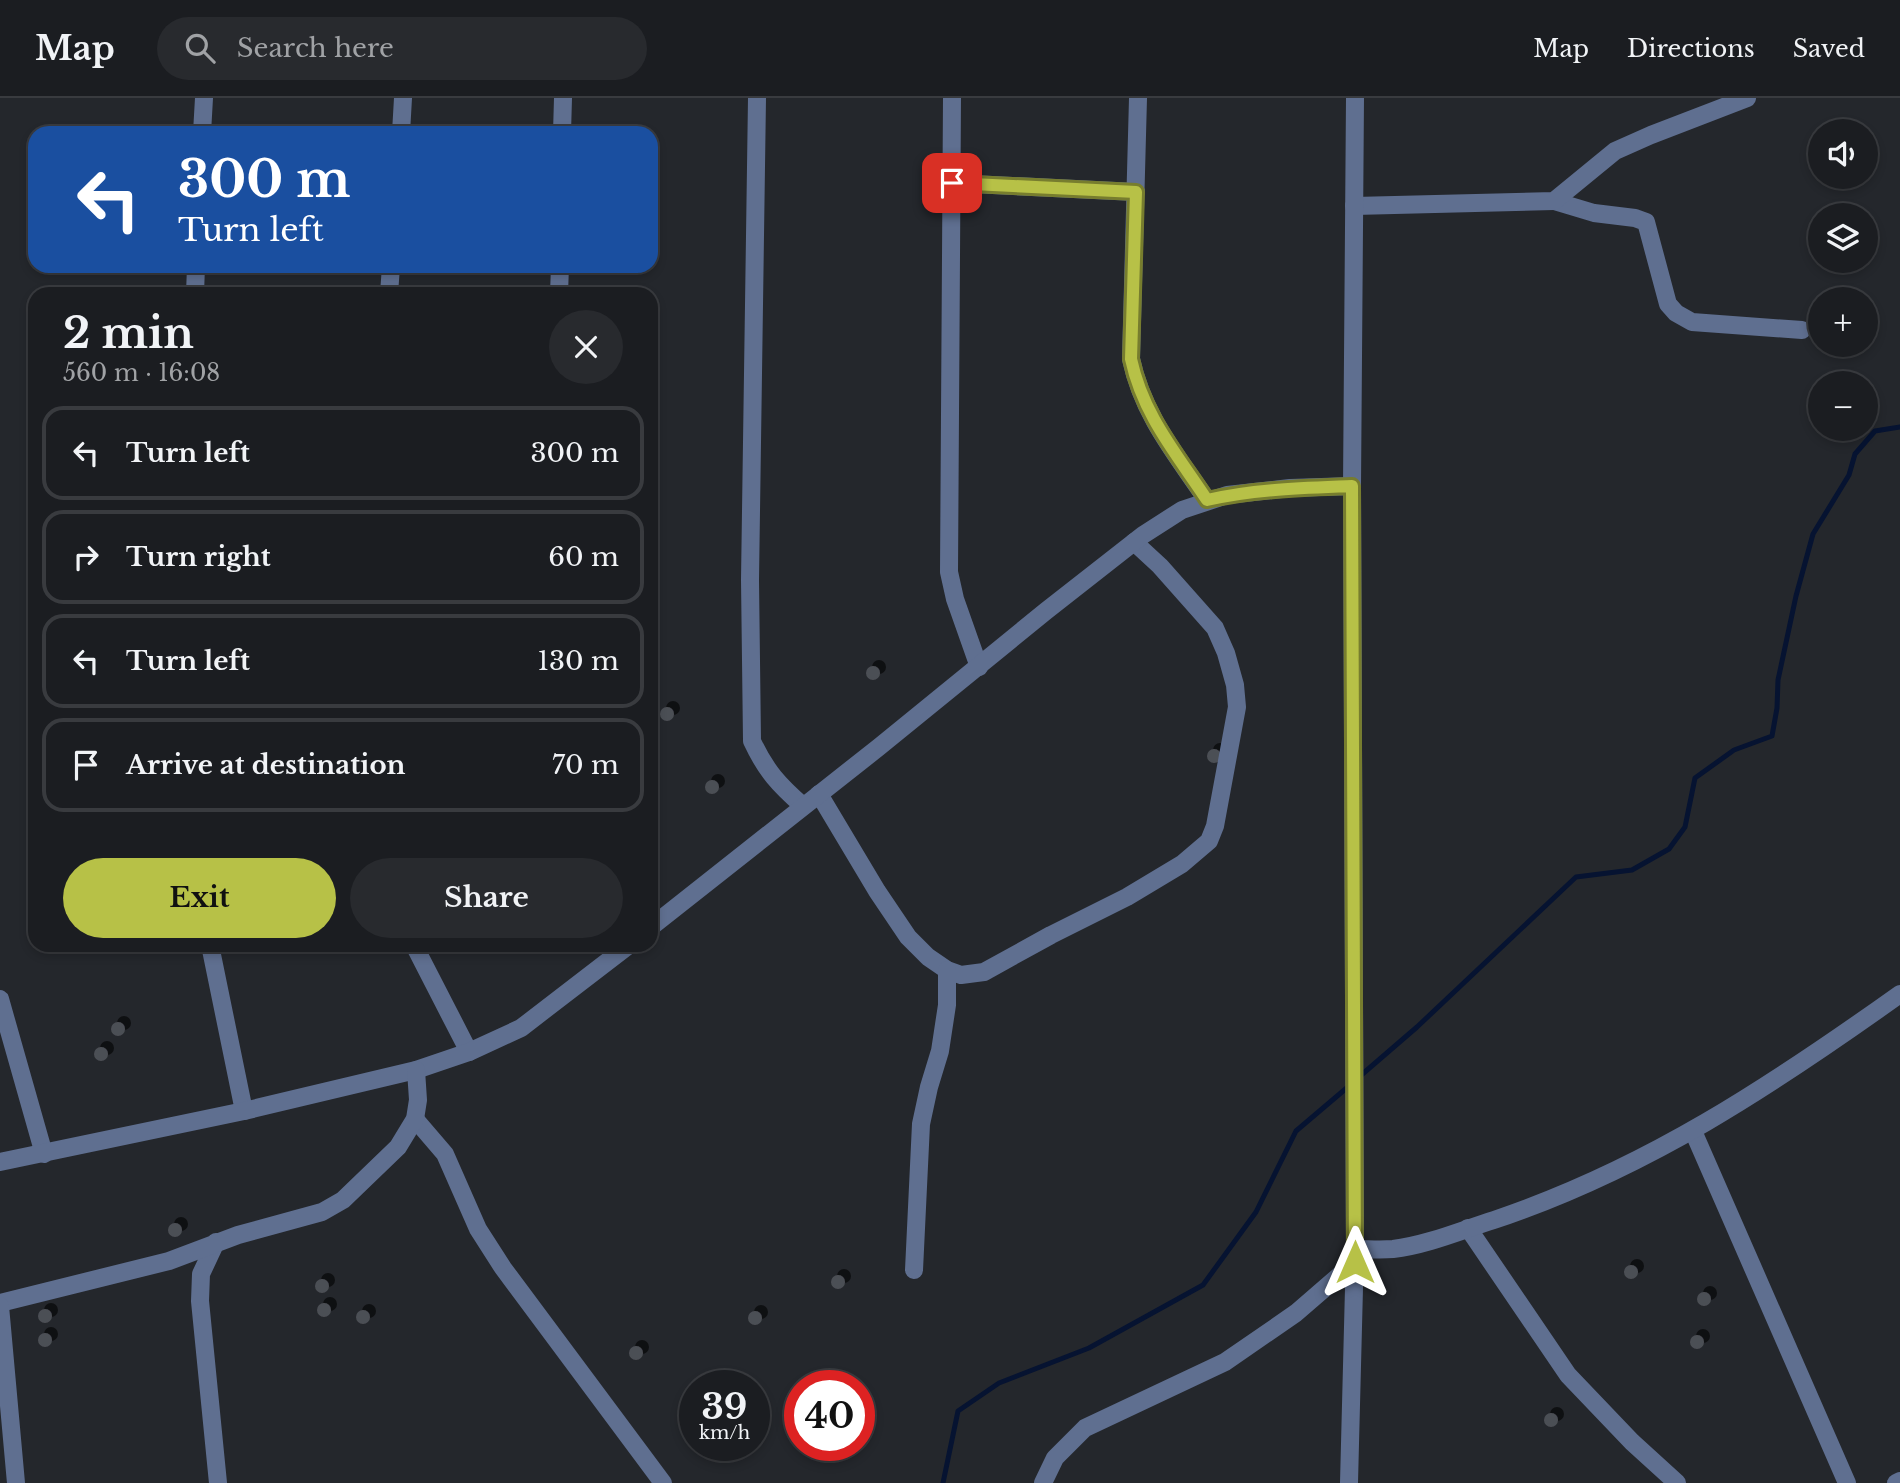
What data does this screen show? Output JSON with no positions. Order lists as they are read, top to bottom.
{
  "page": {
    "header": "Map",
    "search": "Search here",
    "nav": ["Map", "Directions", "Saved"],
    "map_buttons": ["+", "−"],
    "turn": ["300 m", "Turn left"],
    "heading": ["2 min", "560 m · 16:08"],
    "list": [
      {
        "name": "Turn left",
        "value": "300 m"
      },
      {
        "name": "Turn right",
        "value": "60 m"
      },
      {
        "name": "Turn left",
        "value": "130 m"
      },
      {
        "name": "Arrive at destination",
        "value": "70 m"
      }
    ],
    "buttons": ["Exit", "Share"],
    "speed": "39 km/h",
    "limit": "40"
  }
}
